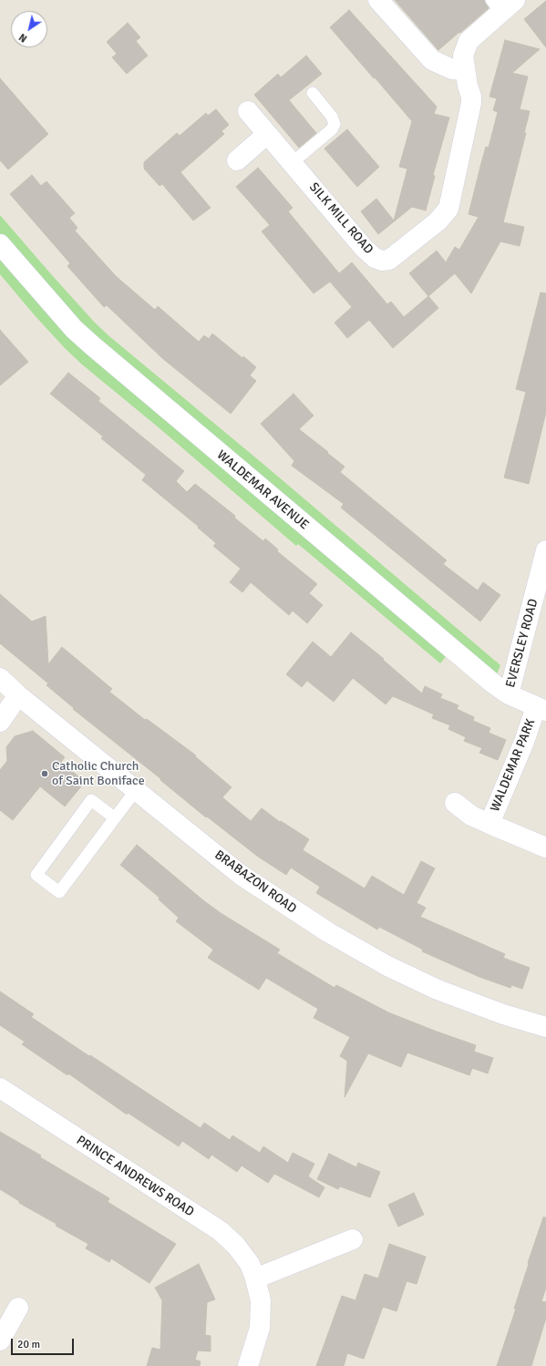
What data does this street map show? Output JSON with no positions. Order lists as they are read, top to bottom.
{
  "streets": {
    "street": [
      "SILK MILL ROAD",
      "WALDEMAR AVENUE",
      "EVERSLEY ROAD",
      "WALDEMAR PARK",
      "BRABAZON ROAD",
      "PRINCE ANDREWS ROAD"
    ]
  },
  "crossings": [
    ["WALDEMAR AVENUE", "EVERSLEY ROAD"],
    ["WALDEMAR AVENUE", "WALDEMAR PARK"]
  ],
  "places": ["Catholic Church of Saint Boniface"],
  "scale_bar": "20 m",
  "north": "bottom left"
}
